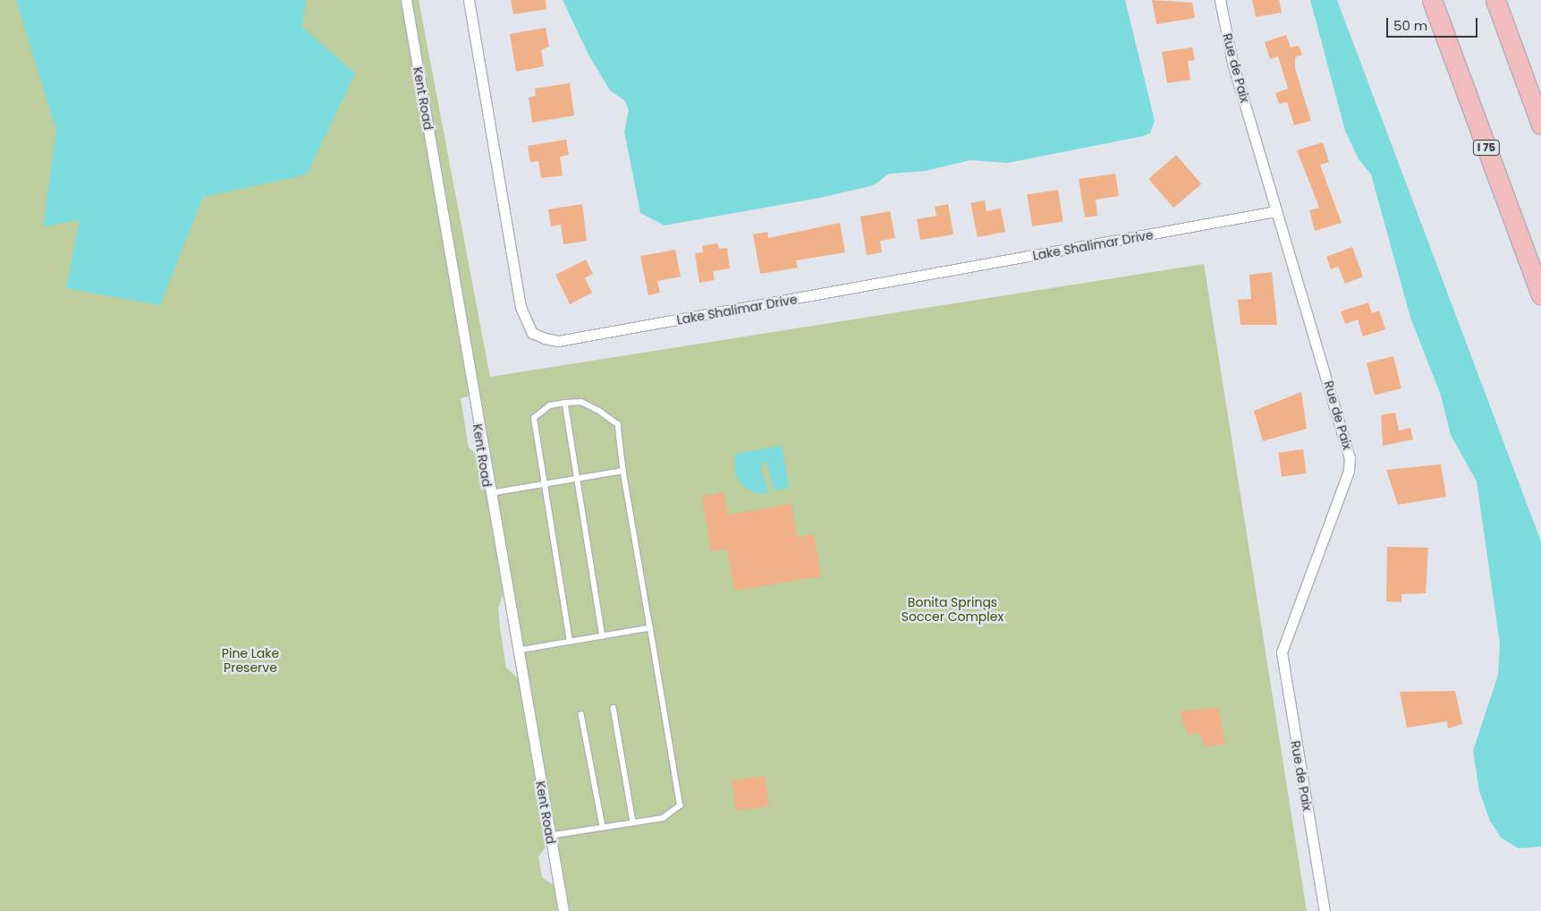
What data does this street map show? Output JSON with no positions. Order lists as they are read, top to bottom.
{
  "streets": {
    "highway": ["I 75"],
    "street": ["Rue de Paix", "Kent Road", "Lake Shalimar Drive"]
  },
  "crossings": [
    ["Rue de Paix", "Lake Shalimar Drive"]
  ],
  "parks": ["Bonita Springs Soccer Complex", "Pine Lake Preserve"],
  "scale_bar": "50 m"
}
